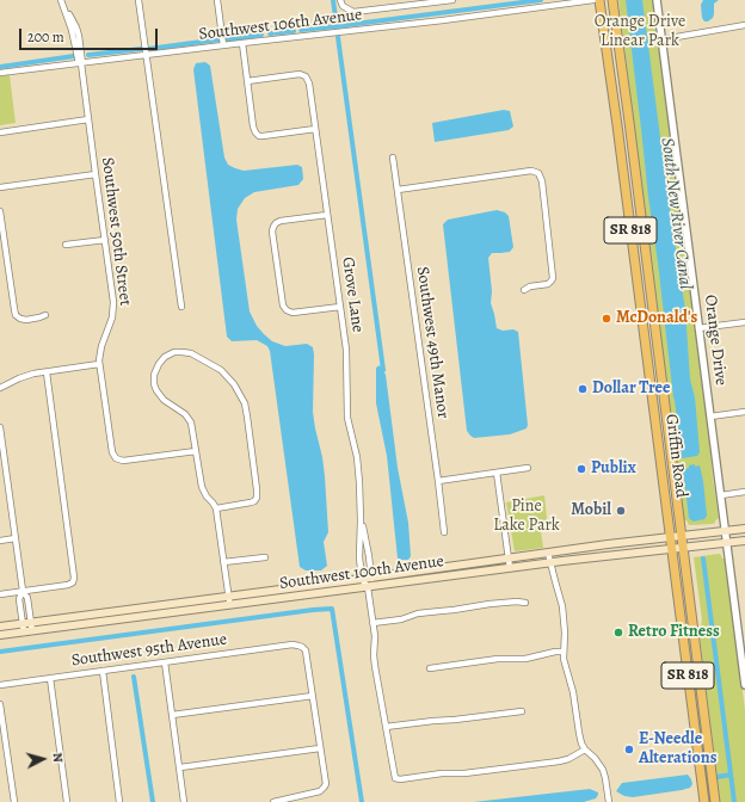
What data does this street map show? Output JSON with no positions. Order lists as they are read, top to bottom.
{
  "streets": {
    "main road": ["SR 818", "Griffin Road", "Southwest 100th Avenue"],
    "street": [
      "Southwest 106th Avenue",
      "Southwest 50th Street",
      "Grove Lane",
      "Orange Drive",
      "Southwest 49th Manor",
      "Southwest 95th Avenue"
    ]
  },
  "crossings": [
    ["Southwest 106th Avenue", "Southwest 50th Street"],
    ["Grove Lane", "Southwest 100th Avenue"],
    ["Orange Drive", "Southwest 100th Avenue"],
    ["Griffin Road", "Southwest 100th Avenue"]
  ],
  "water": ["South New River Canal"],
  "parks": ["Orange Drive Linear Park", "Pine Lake Park"],
  "places": [
    "McDonald's",
    "Dollar Tree",
    "Publix",
    "Mobil",
    "Retro Fitness",
    "E-Needle Alterations"
  ],
  "scale_bar": "200 m",
  "north": "right"
}
